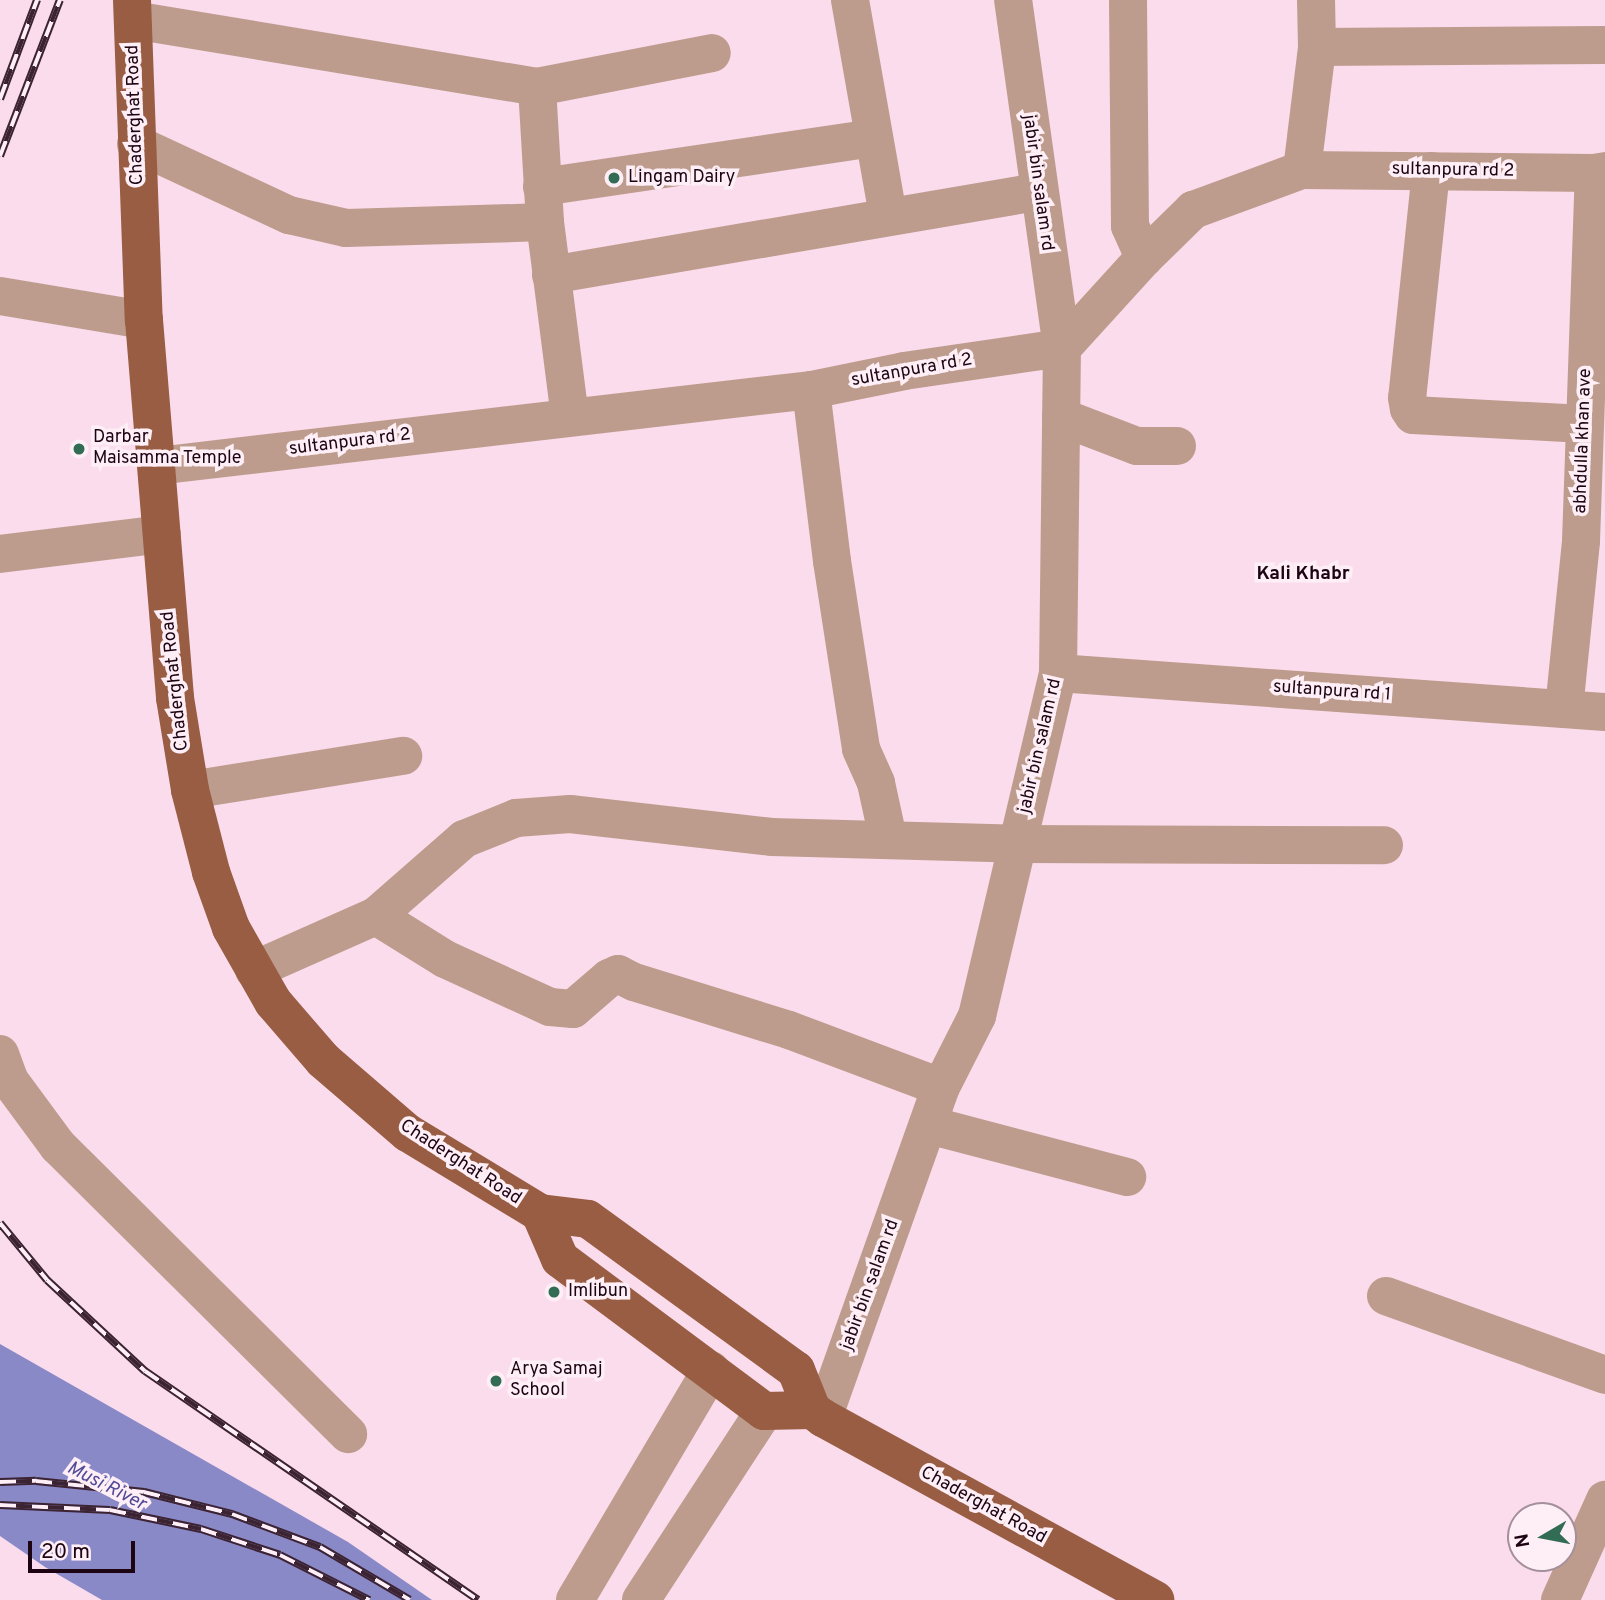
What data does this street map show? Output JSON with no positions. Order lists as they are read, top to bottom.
{
  "streets": {
    "main road": ["Chaderghat Road"],
    "street": [
      "sultanpura rd 2",
      "jabir bin salam rd",
      "abhdulla khan ave",
      "sultanpura rd 1"
    ]
  },
  "crossings": [
    ["Chaderghat Road", "sultanpura rd 2"],
    ["Chaderghat Road", "jabir bin salam rd"],
    ["sultanpura rd 2", "jabir bin salam rd"],
    ["sultanpura rd 2", "abhdulla khan ave"],
    ["jabir bin salam rd", "sultanpura rd 1"],
    ["abhdulla khan ave", "sultanpura rd 1"]
  ],
  "districts": ["Kali Khabr"],
  "water": ["Musi River"],
  "places": [
    "Lingam Dairy",
    "Darbar Maisamma Temple",
    "Imlibun",
    "Arya Samaj School"
  ],
  "scale_bar": "20 m",
  "north": "left"
}
